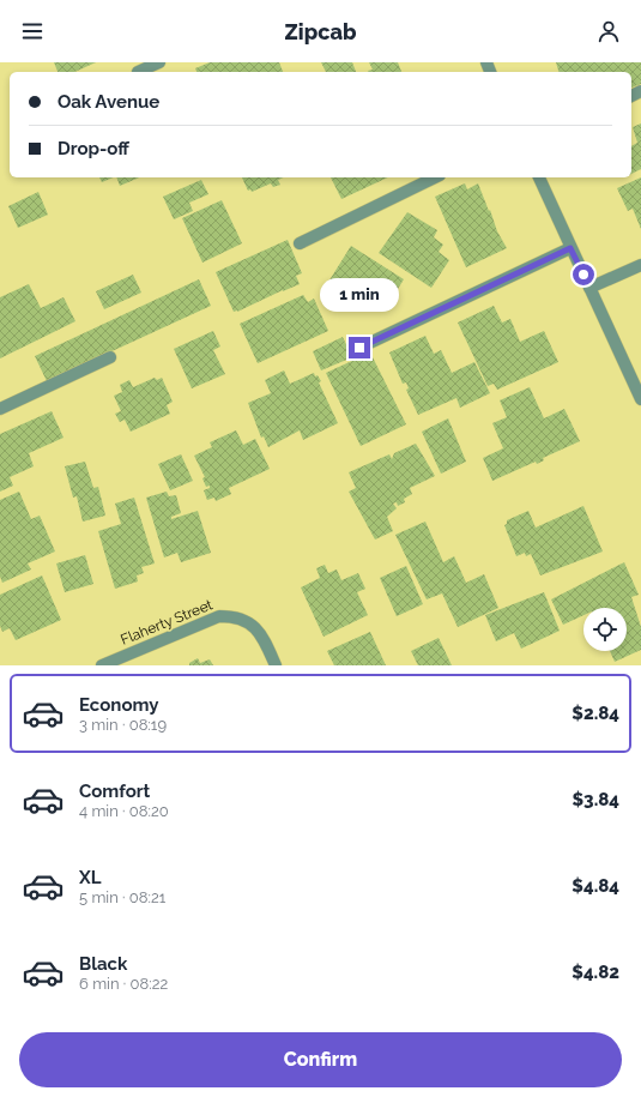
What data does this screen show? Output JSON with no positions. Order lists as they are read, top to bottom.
{
  "streets": {
    "street": ["Flaherty Street"]
  },
  "page": {
    "header": "Zipcab",
    "banner": ["Oak Avenue", "Drop-off"],
    "bubble": "1 min",
    "list": [
      {
        "name": "Economy",
        "note": "3 min · 08:19",
        "value": "$2.84"
      },
      {
        "name": "Comfort",
        "note": "4 min · 08:20",
        "value": "$3.84"
      },
      {
        "name": "XL",
        "note": "5 min · 08:21",
        "value": "$4.84"
      },
      {
        "name": "Black",
        "note": "6 min · 08:22",
        "value": "$4.82"
      }
    ],
    "buttons": "Confirm"
  }
}
